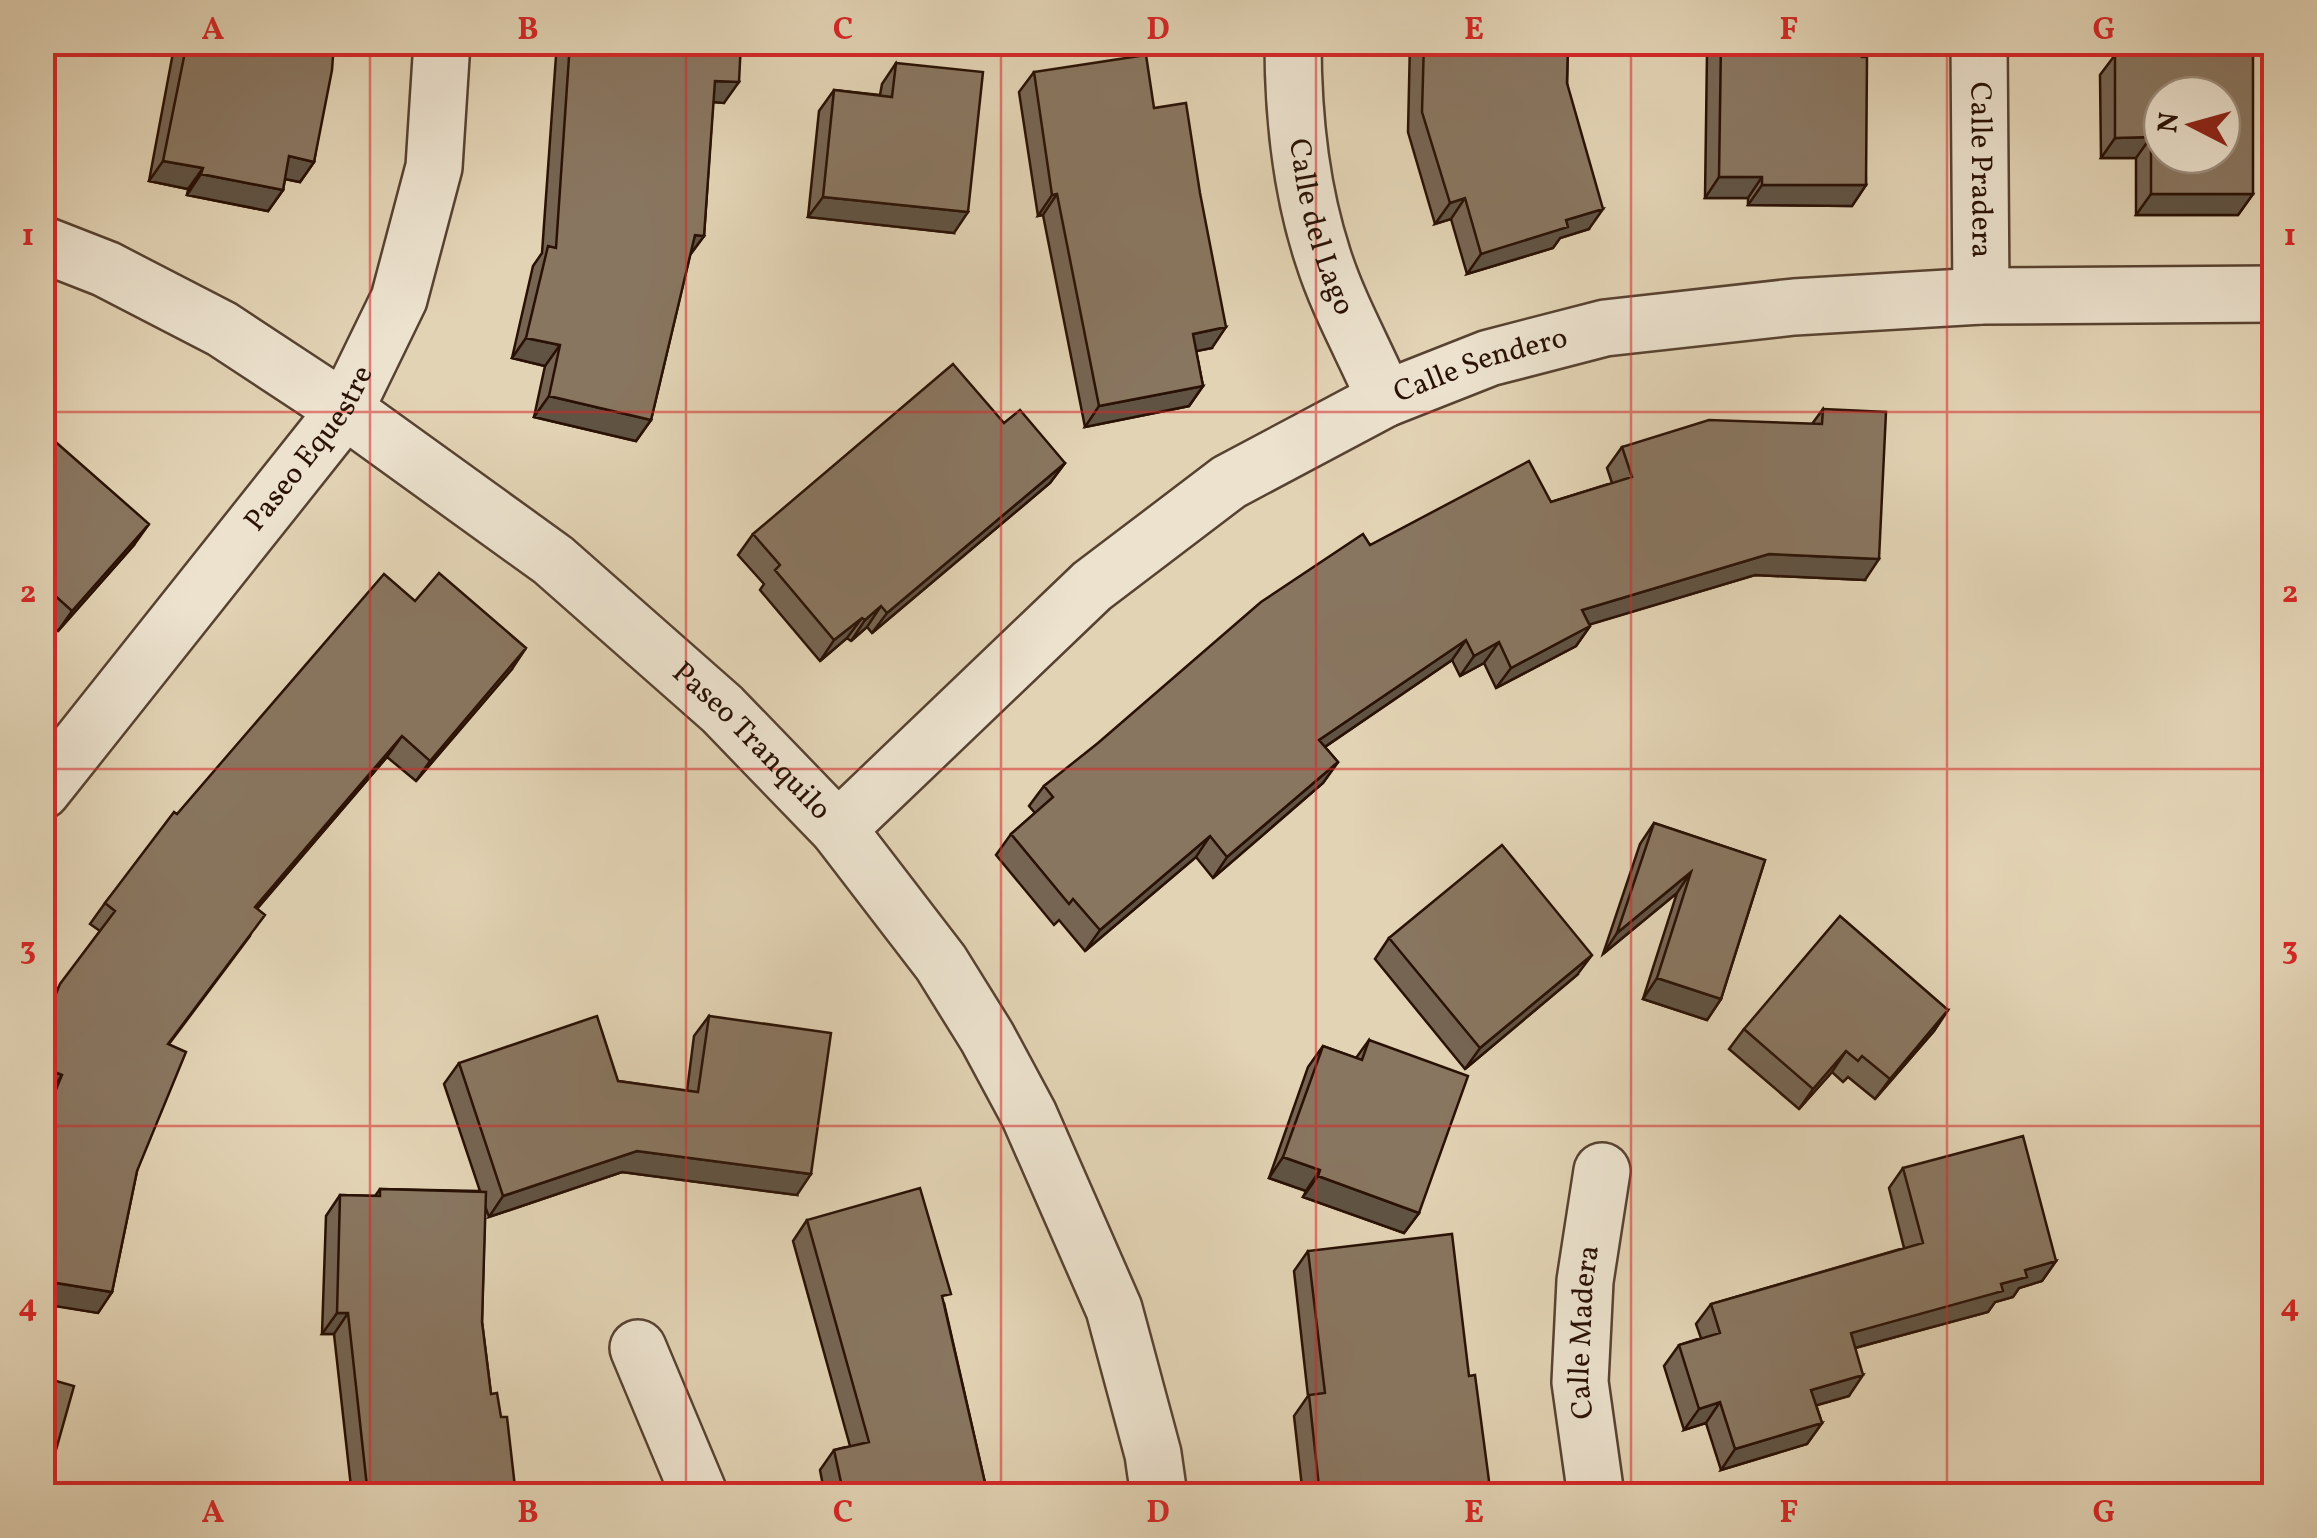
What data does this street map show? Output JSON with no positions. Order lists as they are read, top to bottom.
{
  "streets": {
    "street": [
      "Calle Pradera",
      "Calle del Lago",
      "Calle Sendero",
      "Paseo Equestre",
      "Paseo Tranquilo",
      "Calle Madera"
    ]
  },
  "crossings": [
    ["Calle Pradera", "Calle Sendero"],
    ["Calle del Lago", "Calle Sendero"],
    ["Calle Sendero", "Paseo Tranquilo"],
    ["Paseo Equestre", "Paseo Tranquilo"]
  ],
  "north": "left",
  "grid": {
    "columns": [
      "A",
      "B",
      "C",
      "D",
      "E",
      "F",
      "G"
    ],
    "rows": [
      "1",
      "2",
      "3",
      "4"
    ]
  }
}
